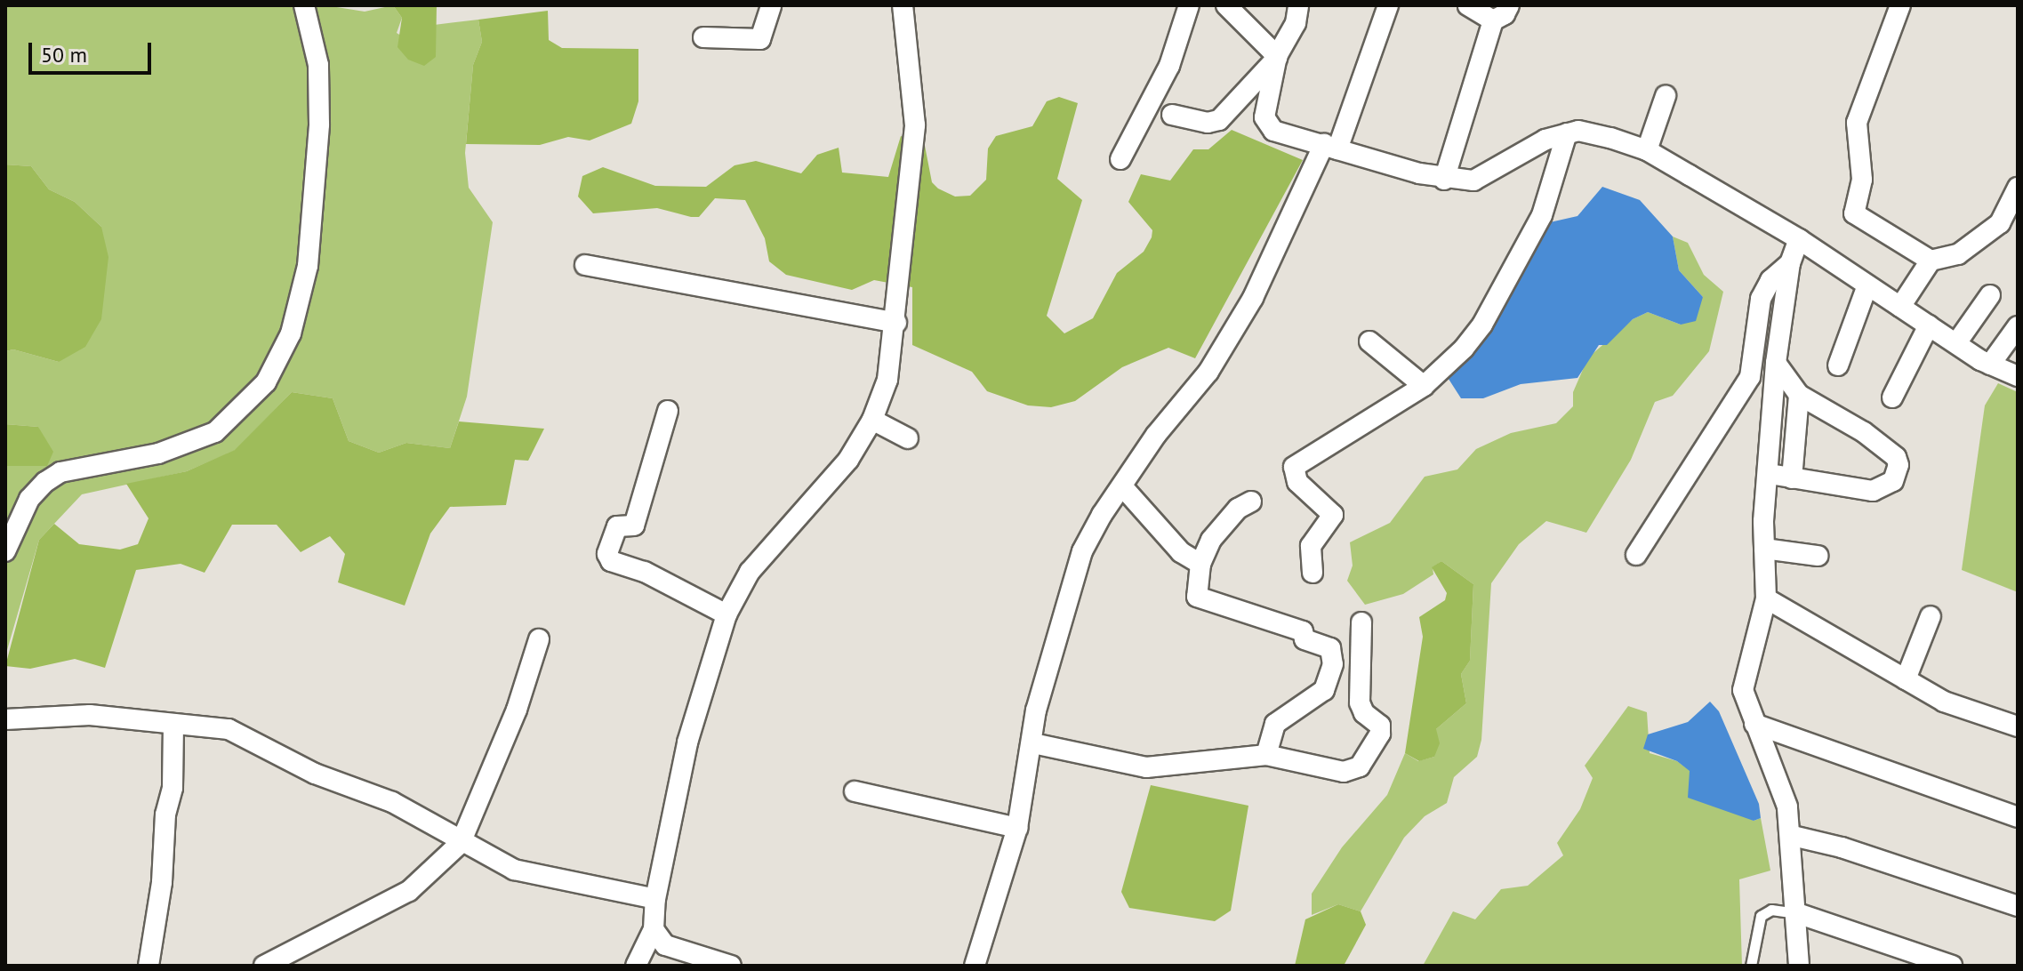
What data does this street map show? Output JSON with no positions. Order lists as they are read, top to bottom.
{
  "scale_bar": "50 m"
}
